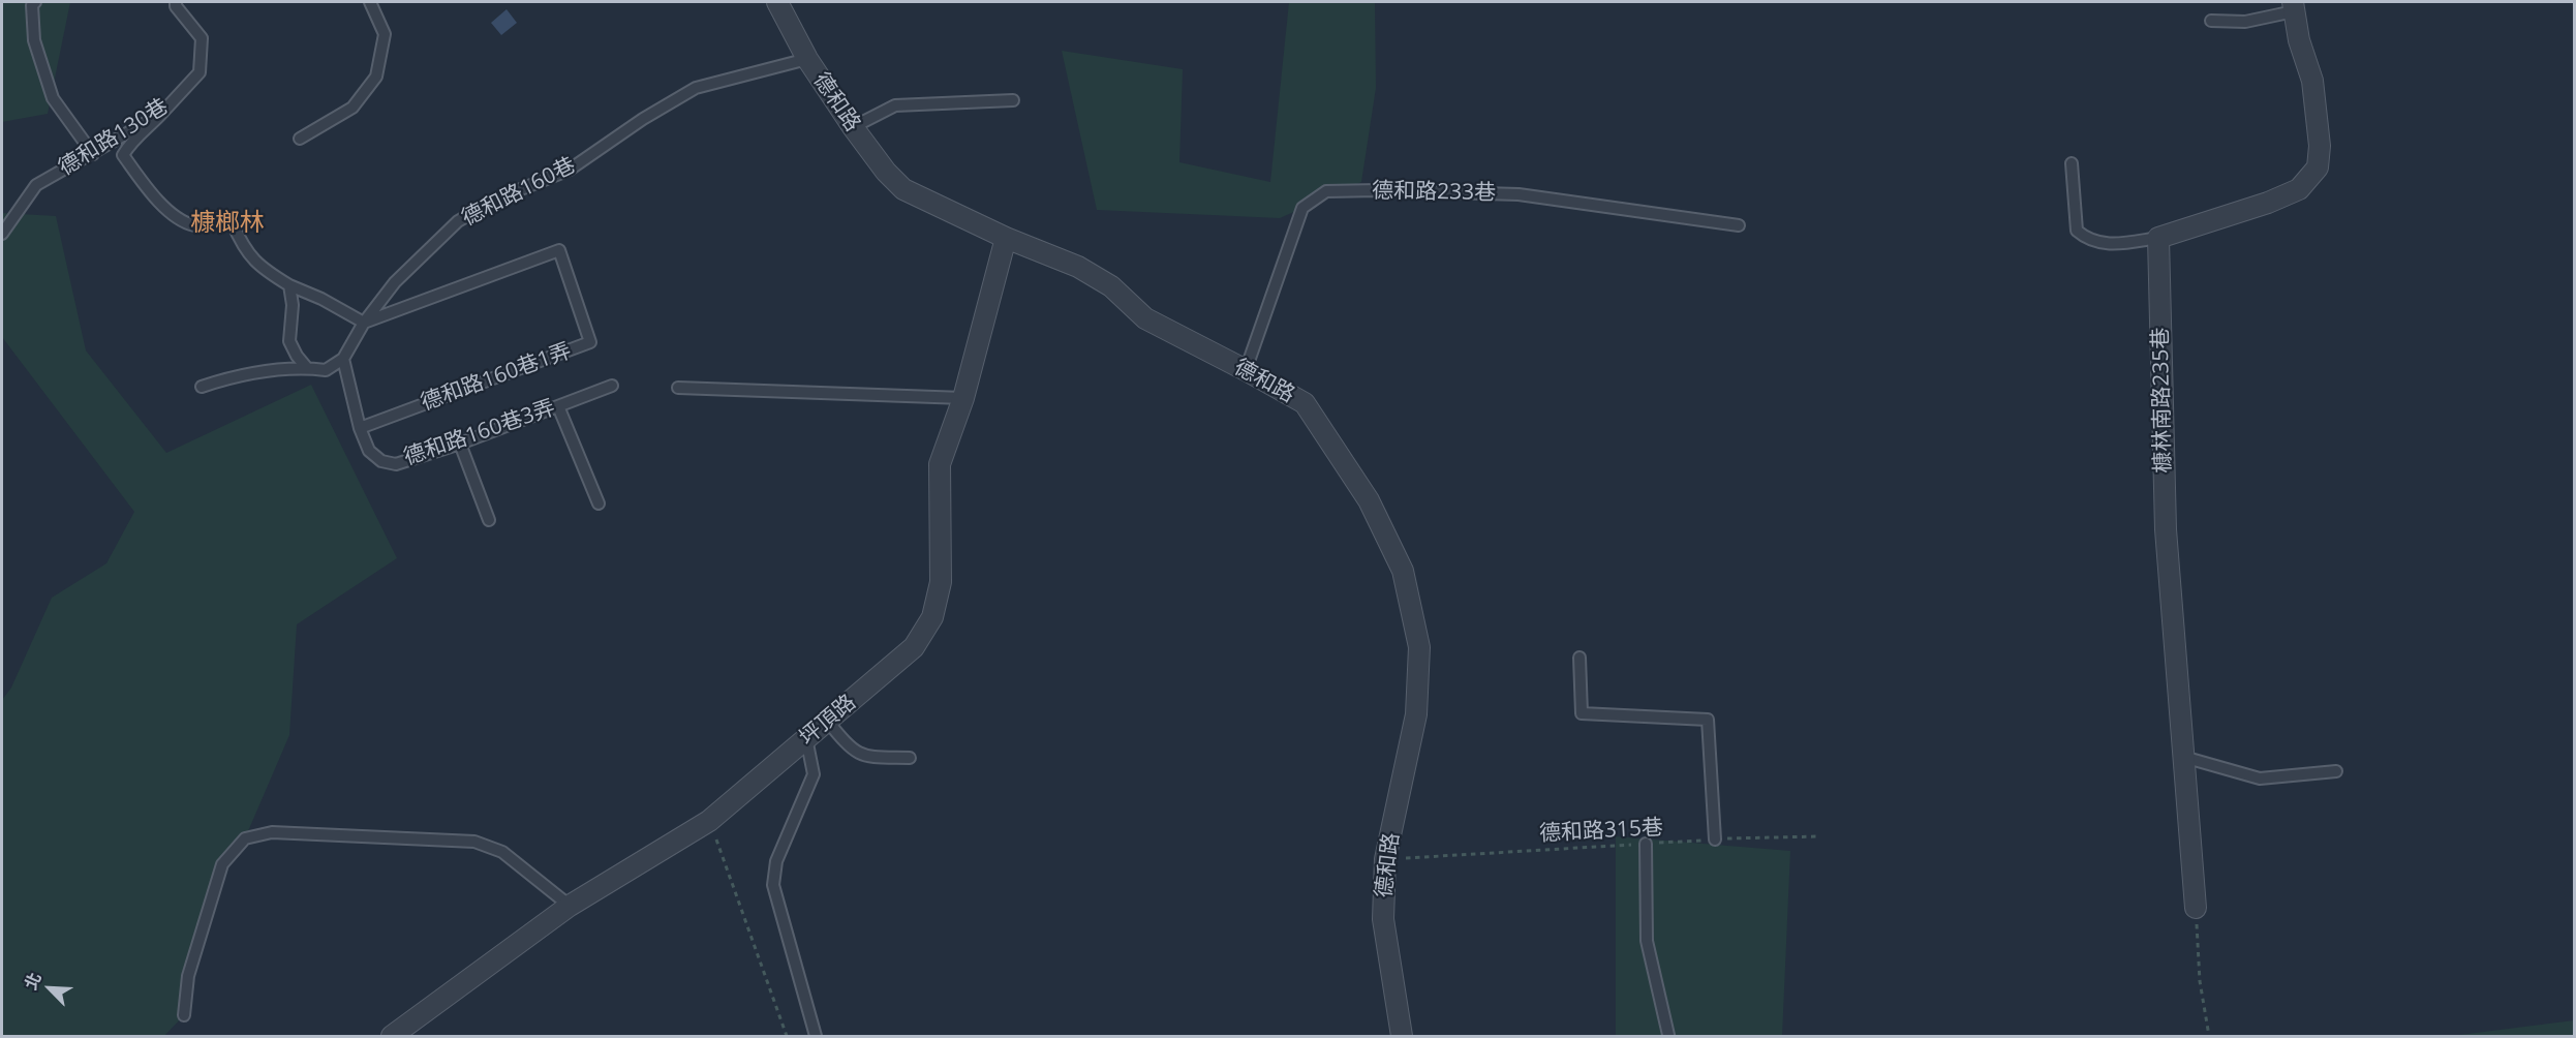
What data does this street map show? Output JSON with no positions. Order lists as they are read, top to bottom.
{
  "streets": {
    "street": ["德和路", "槺林南路235巷", "坪頂路"],
    "lane": [
      "德和路130巷",
      "德和路160巷",
      "德和路233巷",
      "德和路160巷1弄",
      "德和路160巷3弄"
    ],
    "path": ["德和路315巷"]
  },
  "crossings": [
    ["德和路", "德和路160巷"],
    ["德和路", "德和路233巷"],
    ["德和路", "坪頂路"],
    ["德和路", "德和路315巷"],
    ["德和路160巷", "德和路160巷1弄"],
    ["德和路160巷", "德和路160巷3弄"],
    ["德和路160巷1弄", "德和路160巷3弄"]
  ],
  "districts": ["槺榔林"],
  "north": "top left"
}
